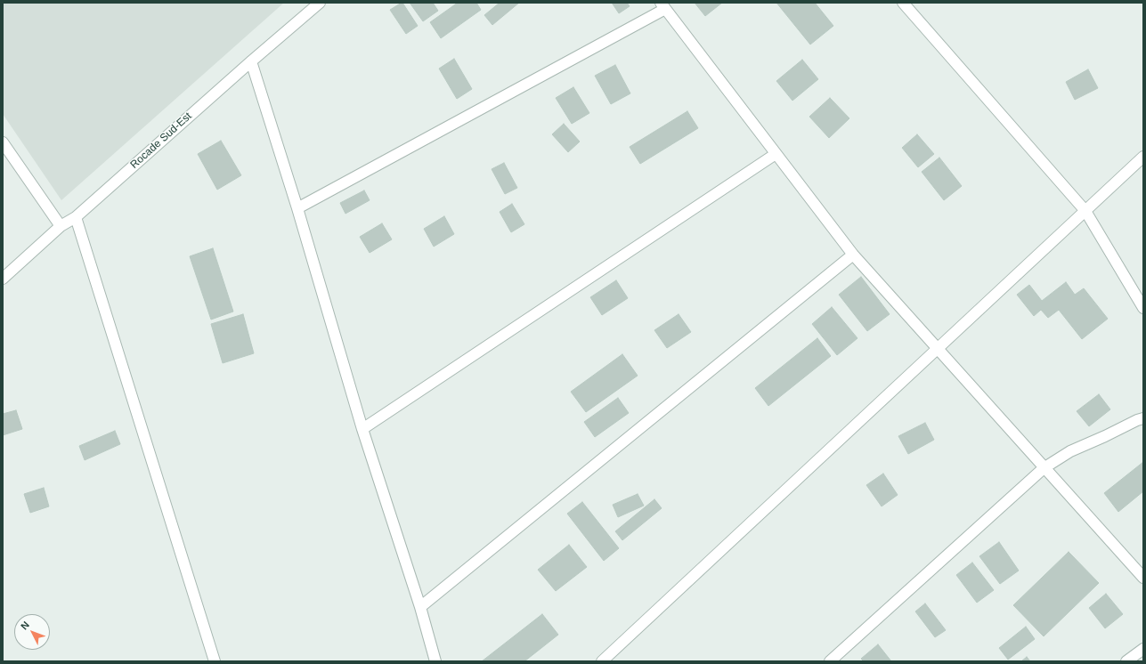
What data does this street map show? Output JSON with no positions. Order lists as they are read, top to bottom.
{
  "streets": {
    "street": ["Rocade Sud-Est"]
  },
  "north": "top left"
}
